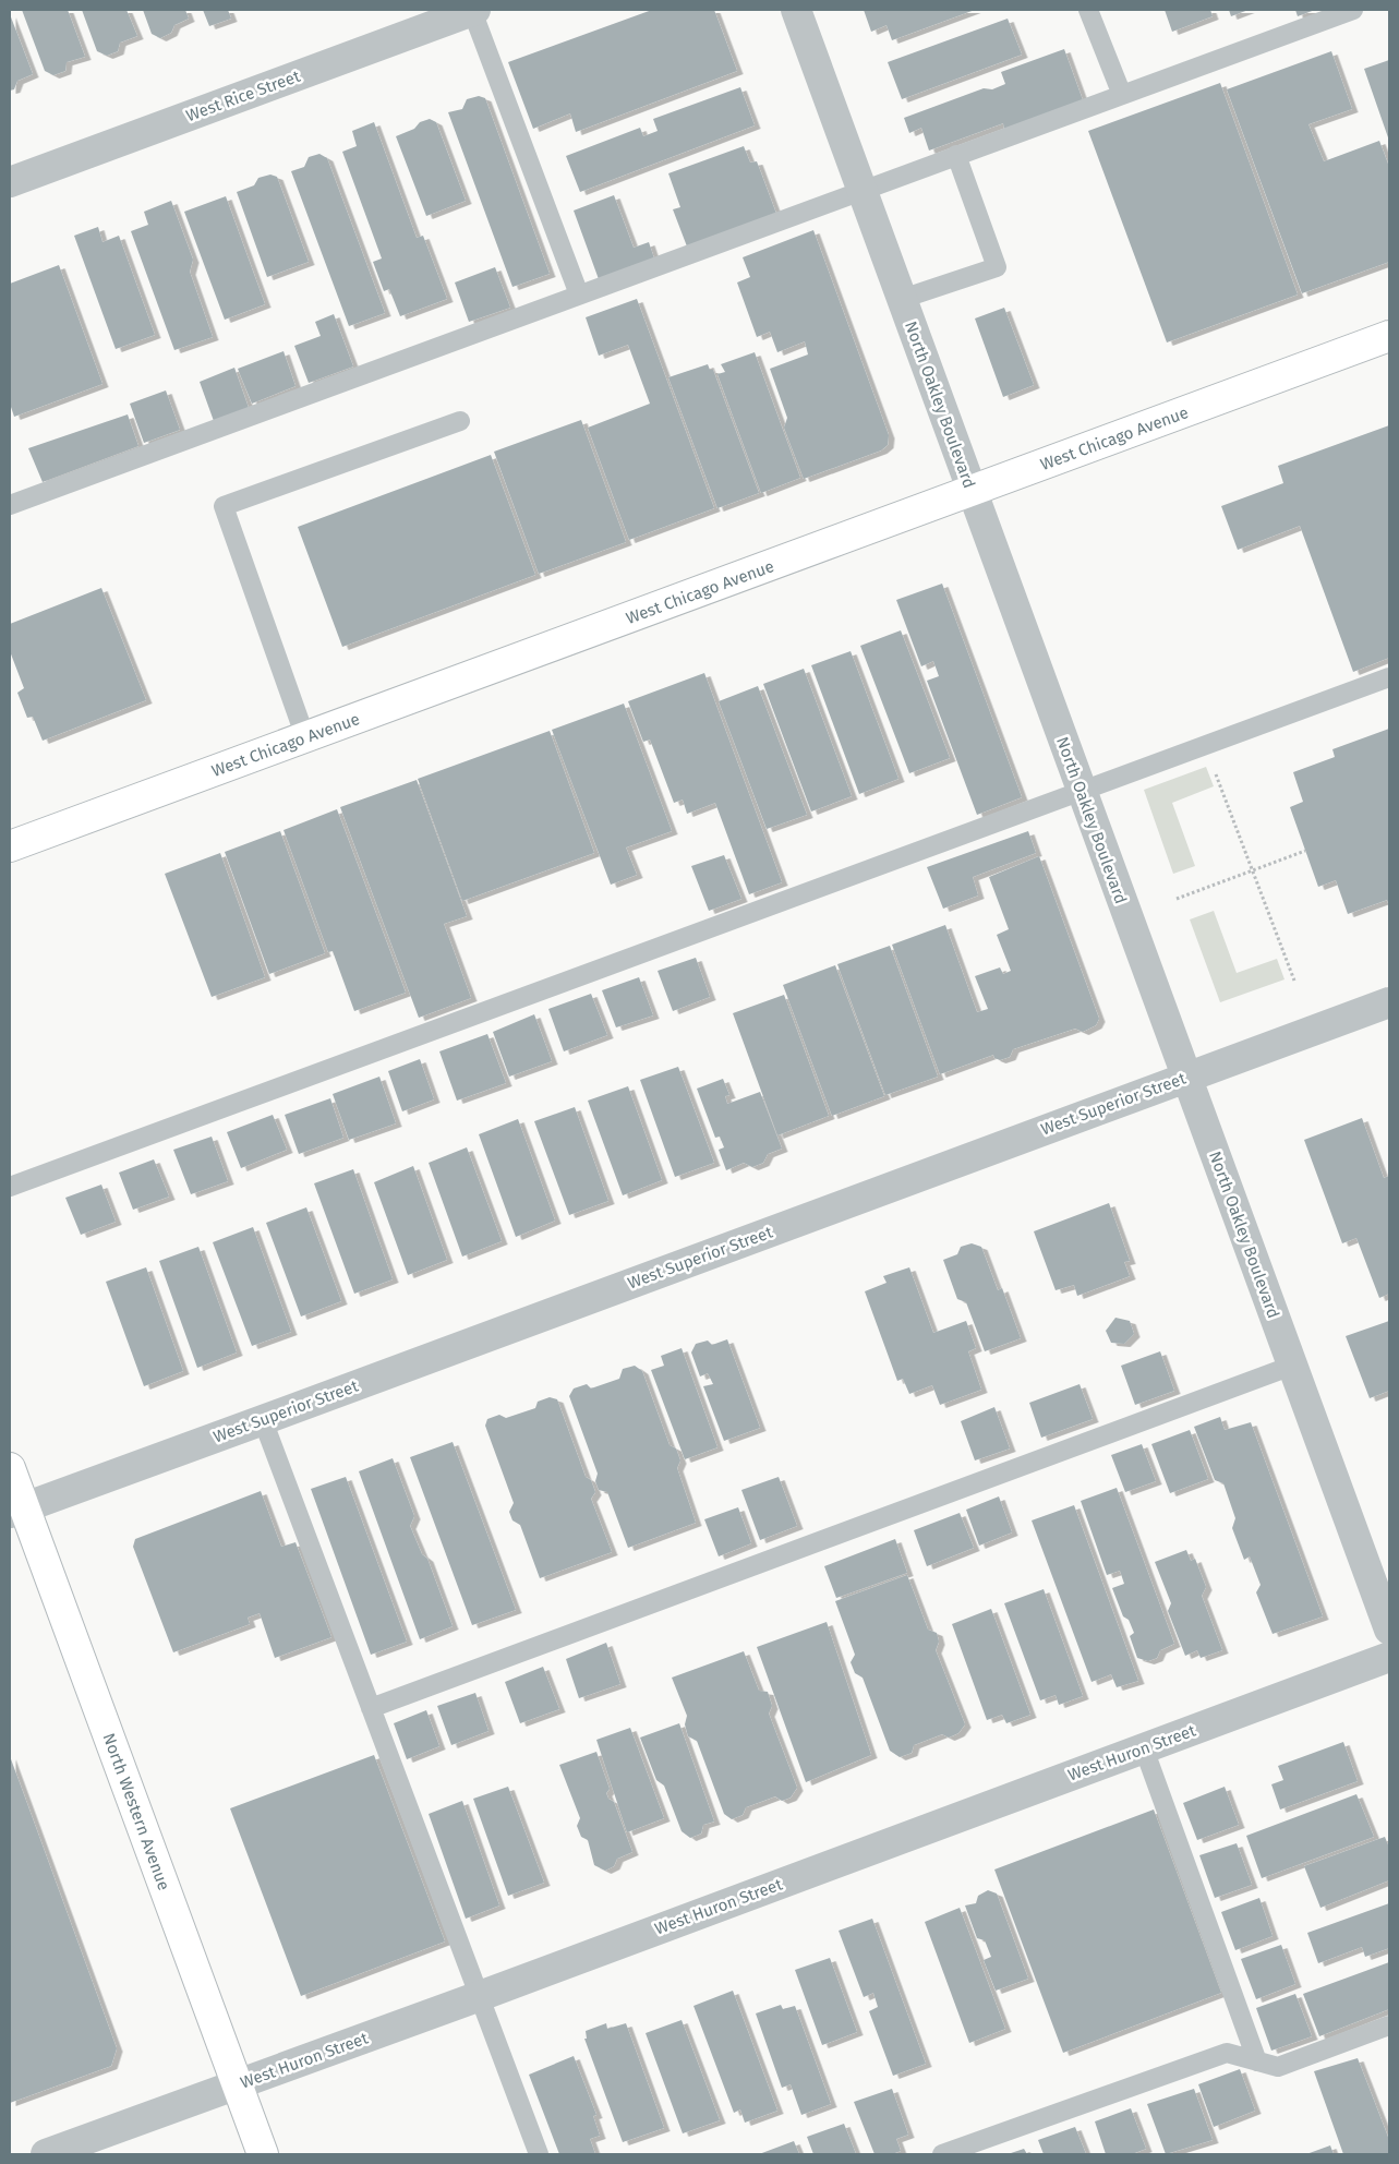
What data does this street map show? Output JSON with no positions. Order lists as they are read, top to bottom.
{
  "streets": {
    "main road": ["West Chicago Avenue", "North Western Avenue"],
    "street": [
      "West Rice Street",
      "North Oakley Boulevard",
      "West Superior Street",
      "West Huron Street"
    ]
  },
  "crossings": [
    ["North Oakley Boulevard", "West Chicago Avenue"],
    ["North Oakley Boulevard", "West Superior Street"],
    ["West Superior Street", "North Western Avenue"],
    ["West Huron Street", "North Western Avenue"]
  ]
}
